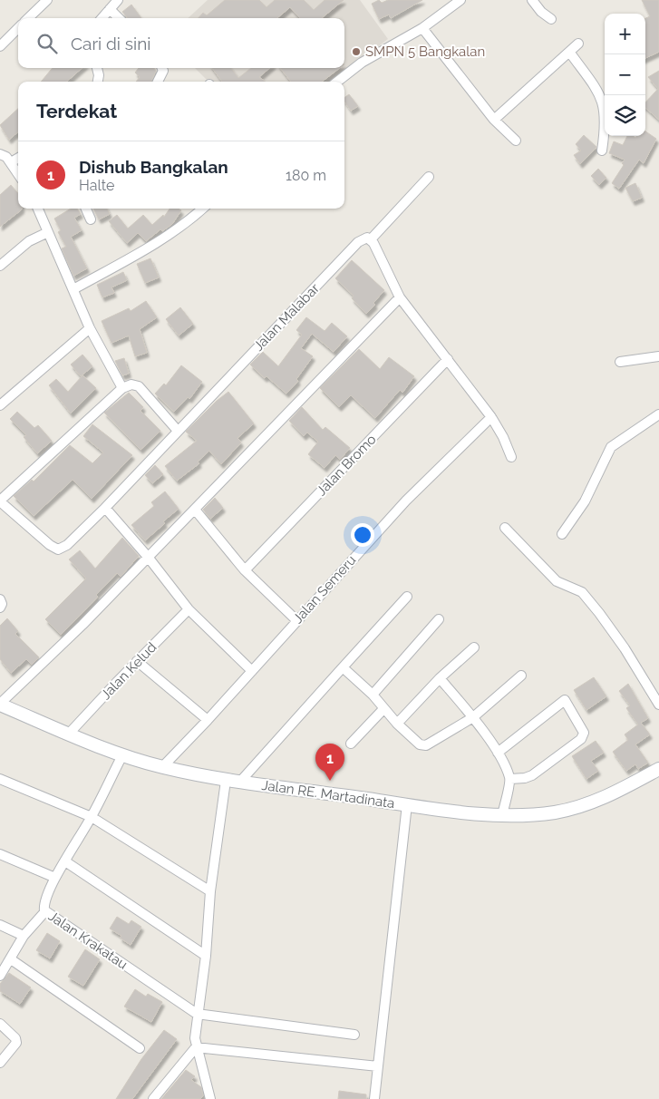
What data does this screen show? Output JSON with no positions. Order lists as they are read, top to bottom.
{
  "streets": {
    "main road": ["Jalan RE. Martadinata"],
    "street": [
      "Jalan Malabar",
      "Jalan Bromo",
      "Jalan Semeru",
      "Jalan Kelud",
      "Jalan Krakatau"
    ]
  },
  "crossings": [
    ["Jalan Semeru", "Jalan RE. Martadinata"],
    ["Jalan Kelud", "Jalan RE. Martadinata"],
    ["Jalan RE. Martadinata", "Jalan Krakatau"]
  ],
  "places": ["SMPN 5 Bangkalan"],
  "page": {
    "map_buttons": ["+", "−"],
    "search": "Cari di sini",
    "heading": "Terdekat",
    "list": [
      {
        "mark": "1",
        "name": "Dishub Bangkalan",
        "note": "Halte",
        "value": "180 m"
      }
    ],
    "pins": "1"
  }
}
